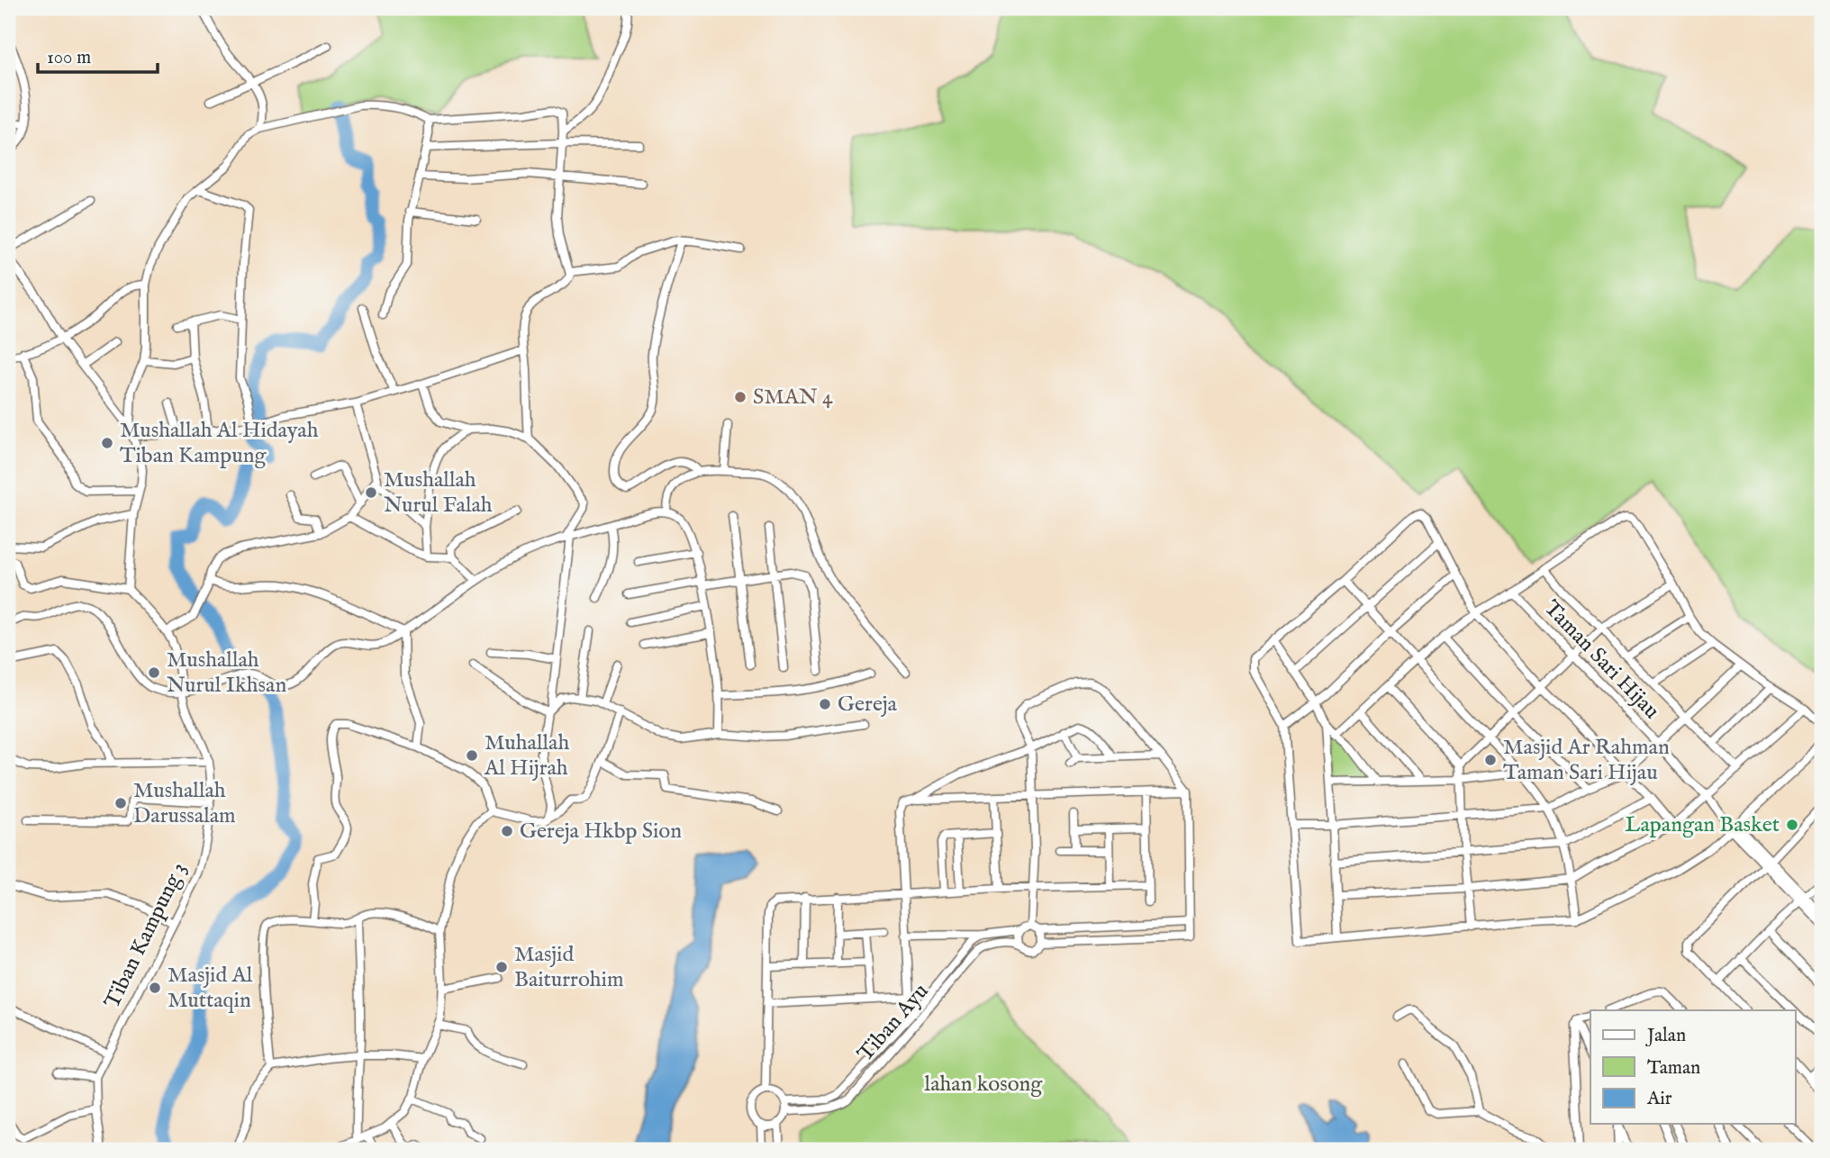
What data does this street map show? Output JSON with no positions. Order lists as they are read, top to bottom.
{
  "streets": {
    "street": ["Taman Sari Hijau", "Tiban Kampung 3", "Tiban Ayu"]
  },
  "parks": ["lahan kosong"],
  "places": [
    "SMAN 4",
    "Mushallah Al Hidayah Tiban Kampung",
    "Mushallah Nurul Falah",
    "Mushallah Nurul Ikhsan",
    "Gereja",
    "Muhallah Al Hijrah",
    "Masjid Ar Rahman Taman Sari Hijau",
    "Mushallah Darussalam",
    "Lapangan Basket",
    "Gereja Hkbp Sion",
    "Masjid Baiturrohim",
    "Masjid Al Muttaqin"
  ],
  "legend": ["Jalan", "Taman", "Air"],
  "scale_bar": "100 m"
}
